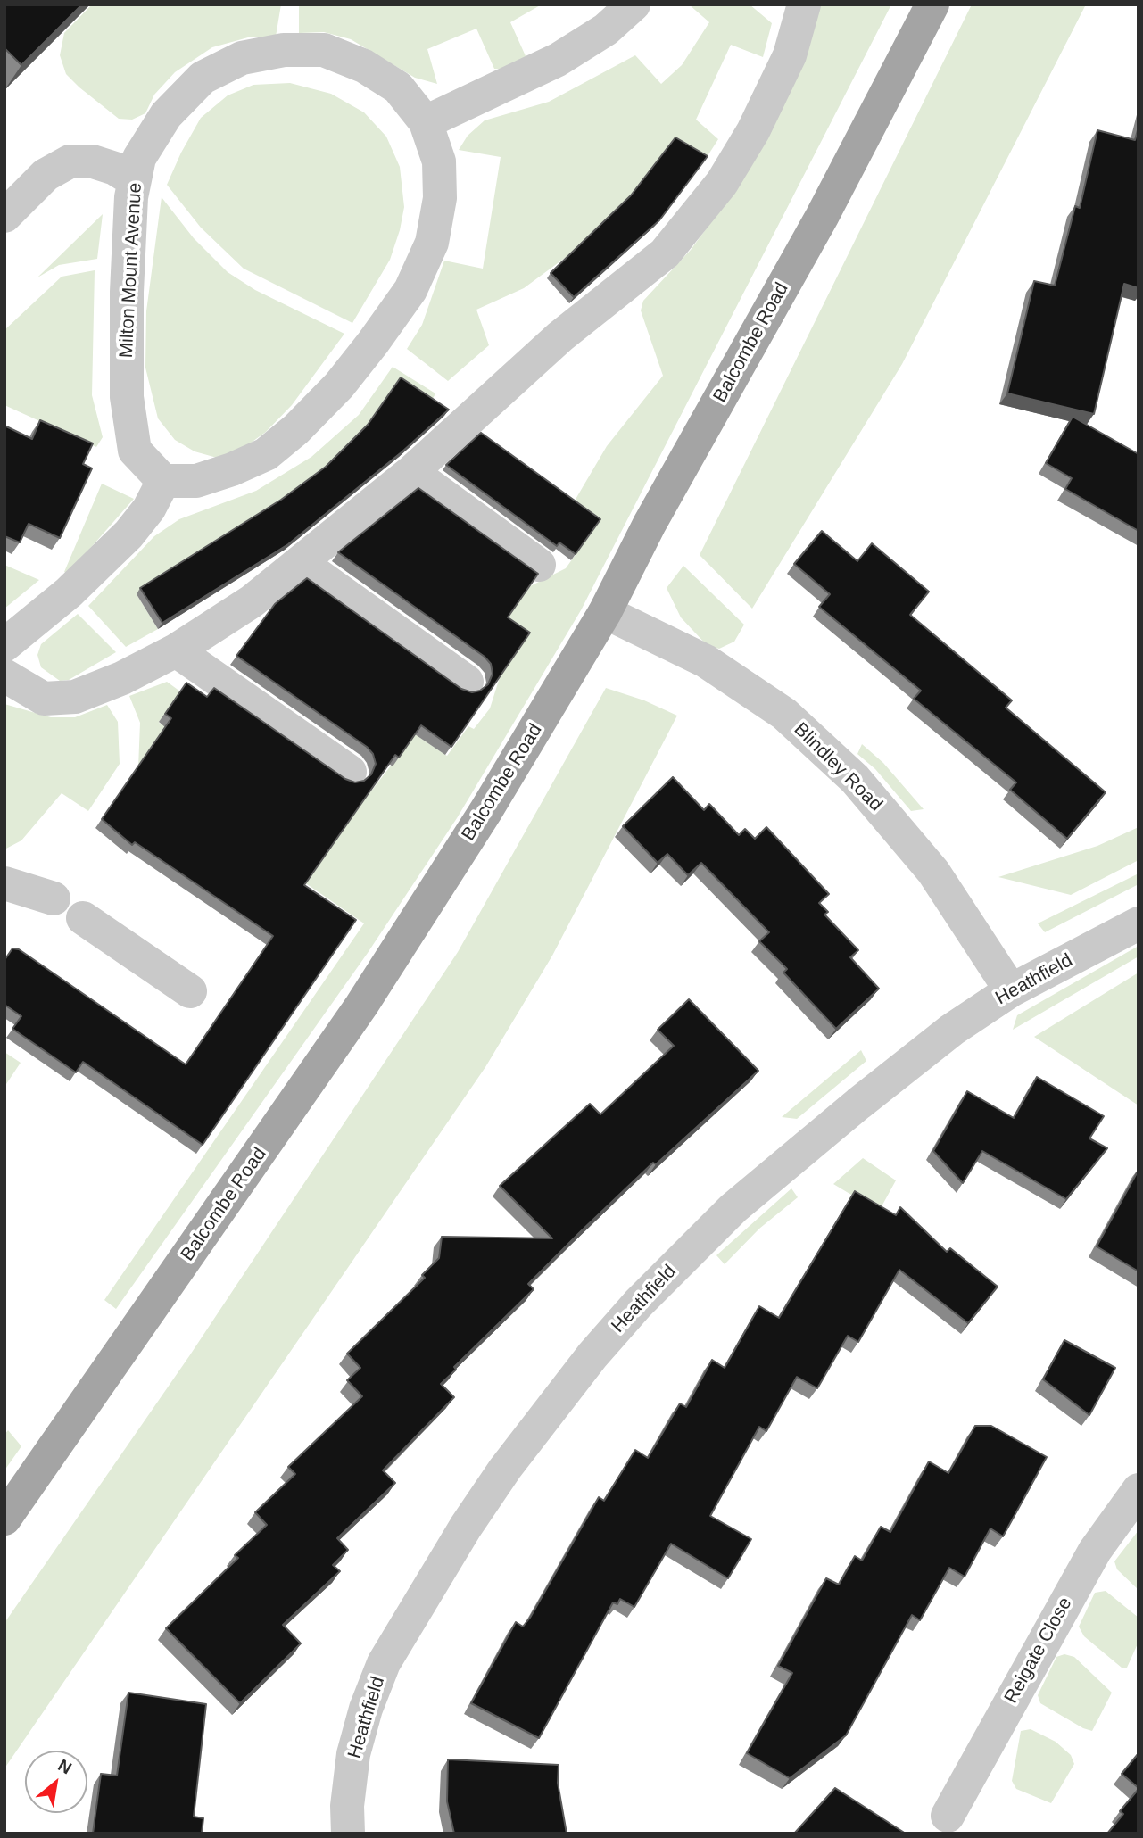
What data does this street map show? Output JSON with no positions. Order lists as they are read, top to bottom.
{
  "streets": {
    "main road": ["Balcombe Road"],
    "street": [
      "Milton Mount Avenue",
      "Blindley Road",
      "Heathfield",
      "Reigate Close"
    ]
  },
  "crossings": [
    ["Balcombe Road", "Blindley Road"],
    ["Blindley Road", "Heathfield"]
  ],
  "north": "top right"
}
